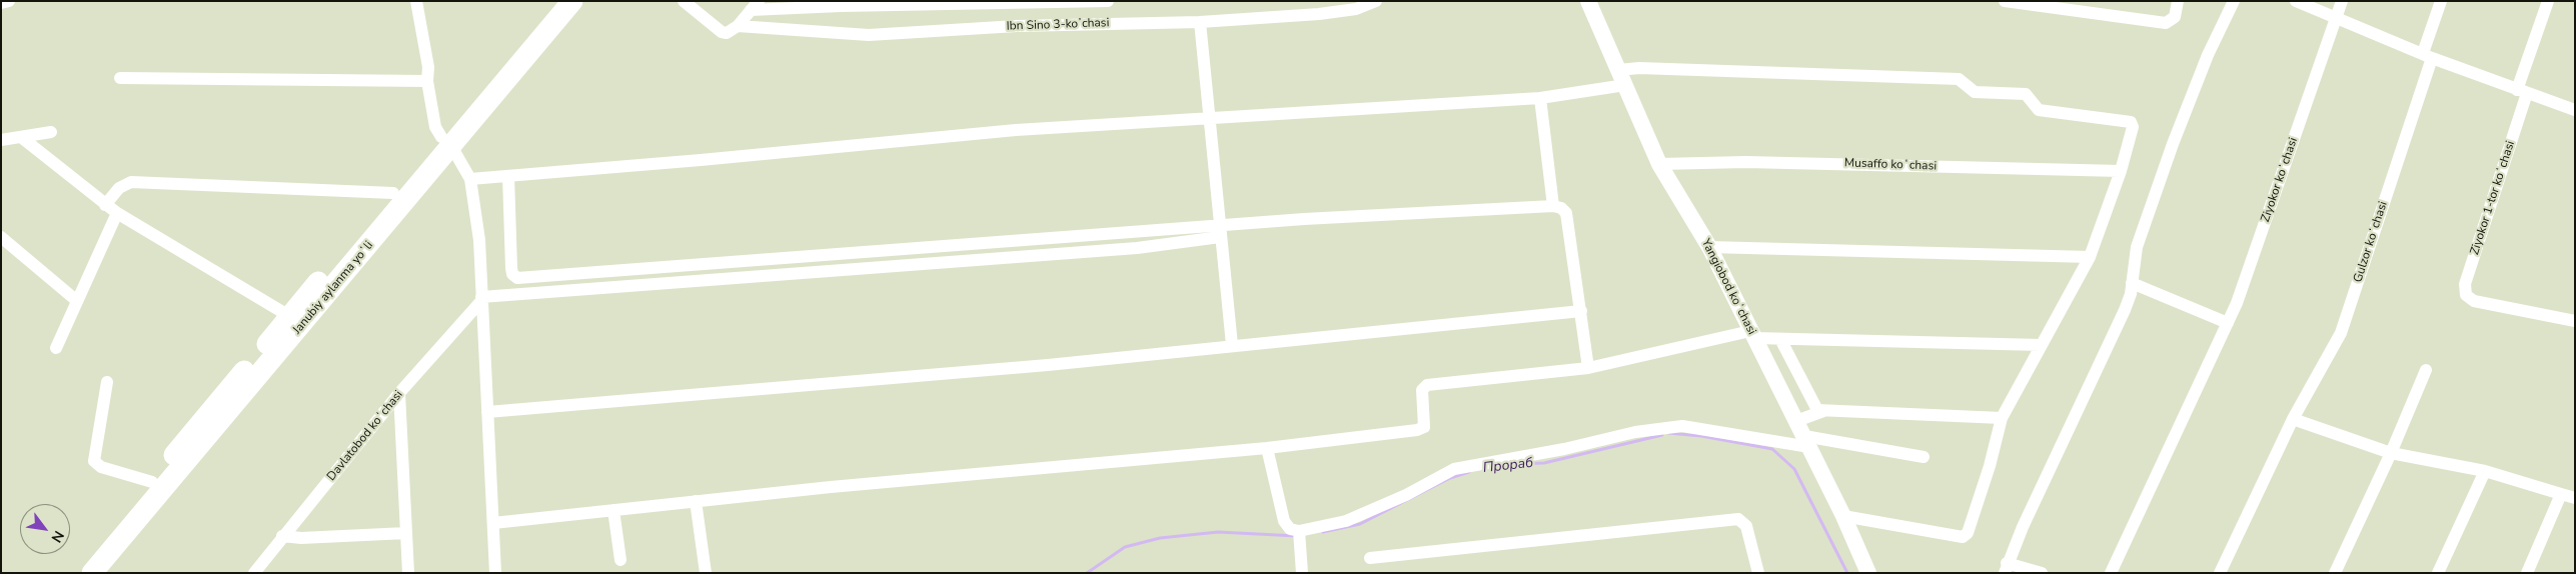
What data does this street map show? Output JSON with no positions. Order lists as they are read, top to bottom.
{
  "streets": {
    "highway": ["Janubiy aylanma yoʻli"],
    "street": [
      "Ibn Sino 3-koʼchasi",
      "Musaffo koʻchasi",
      "Ziyokor koʻchasi",
      "Ziyokor 1-tor koʻchasi",
      "Gulzor koʻchasi",
      "Yangiobod koʻchasi",
      "Davlatobod koʻchasi"
    ]
  },
  "crossings": [
    ["Musaffo koʻchasi", "Yangiobod koʻchasi"]
  ],
  "water": ["Прораб"],
  "north": "bottom right"
}
